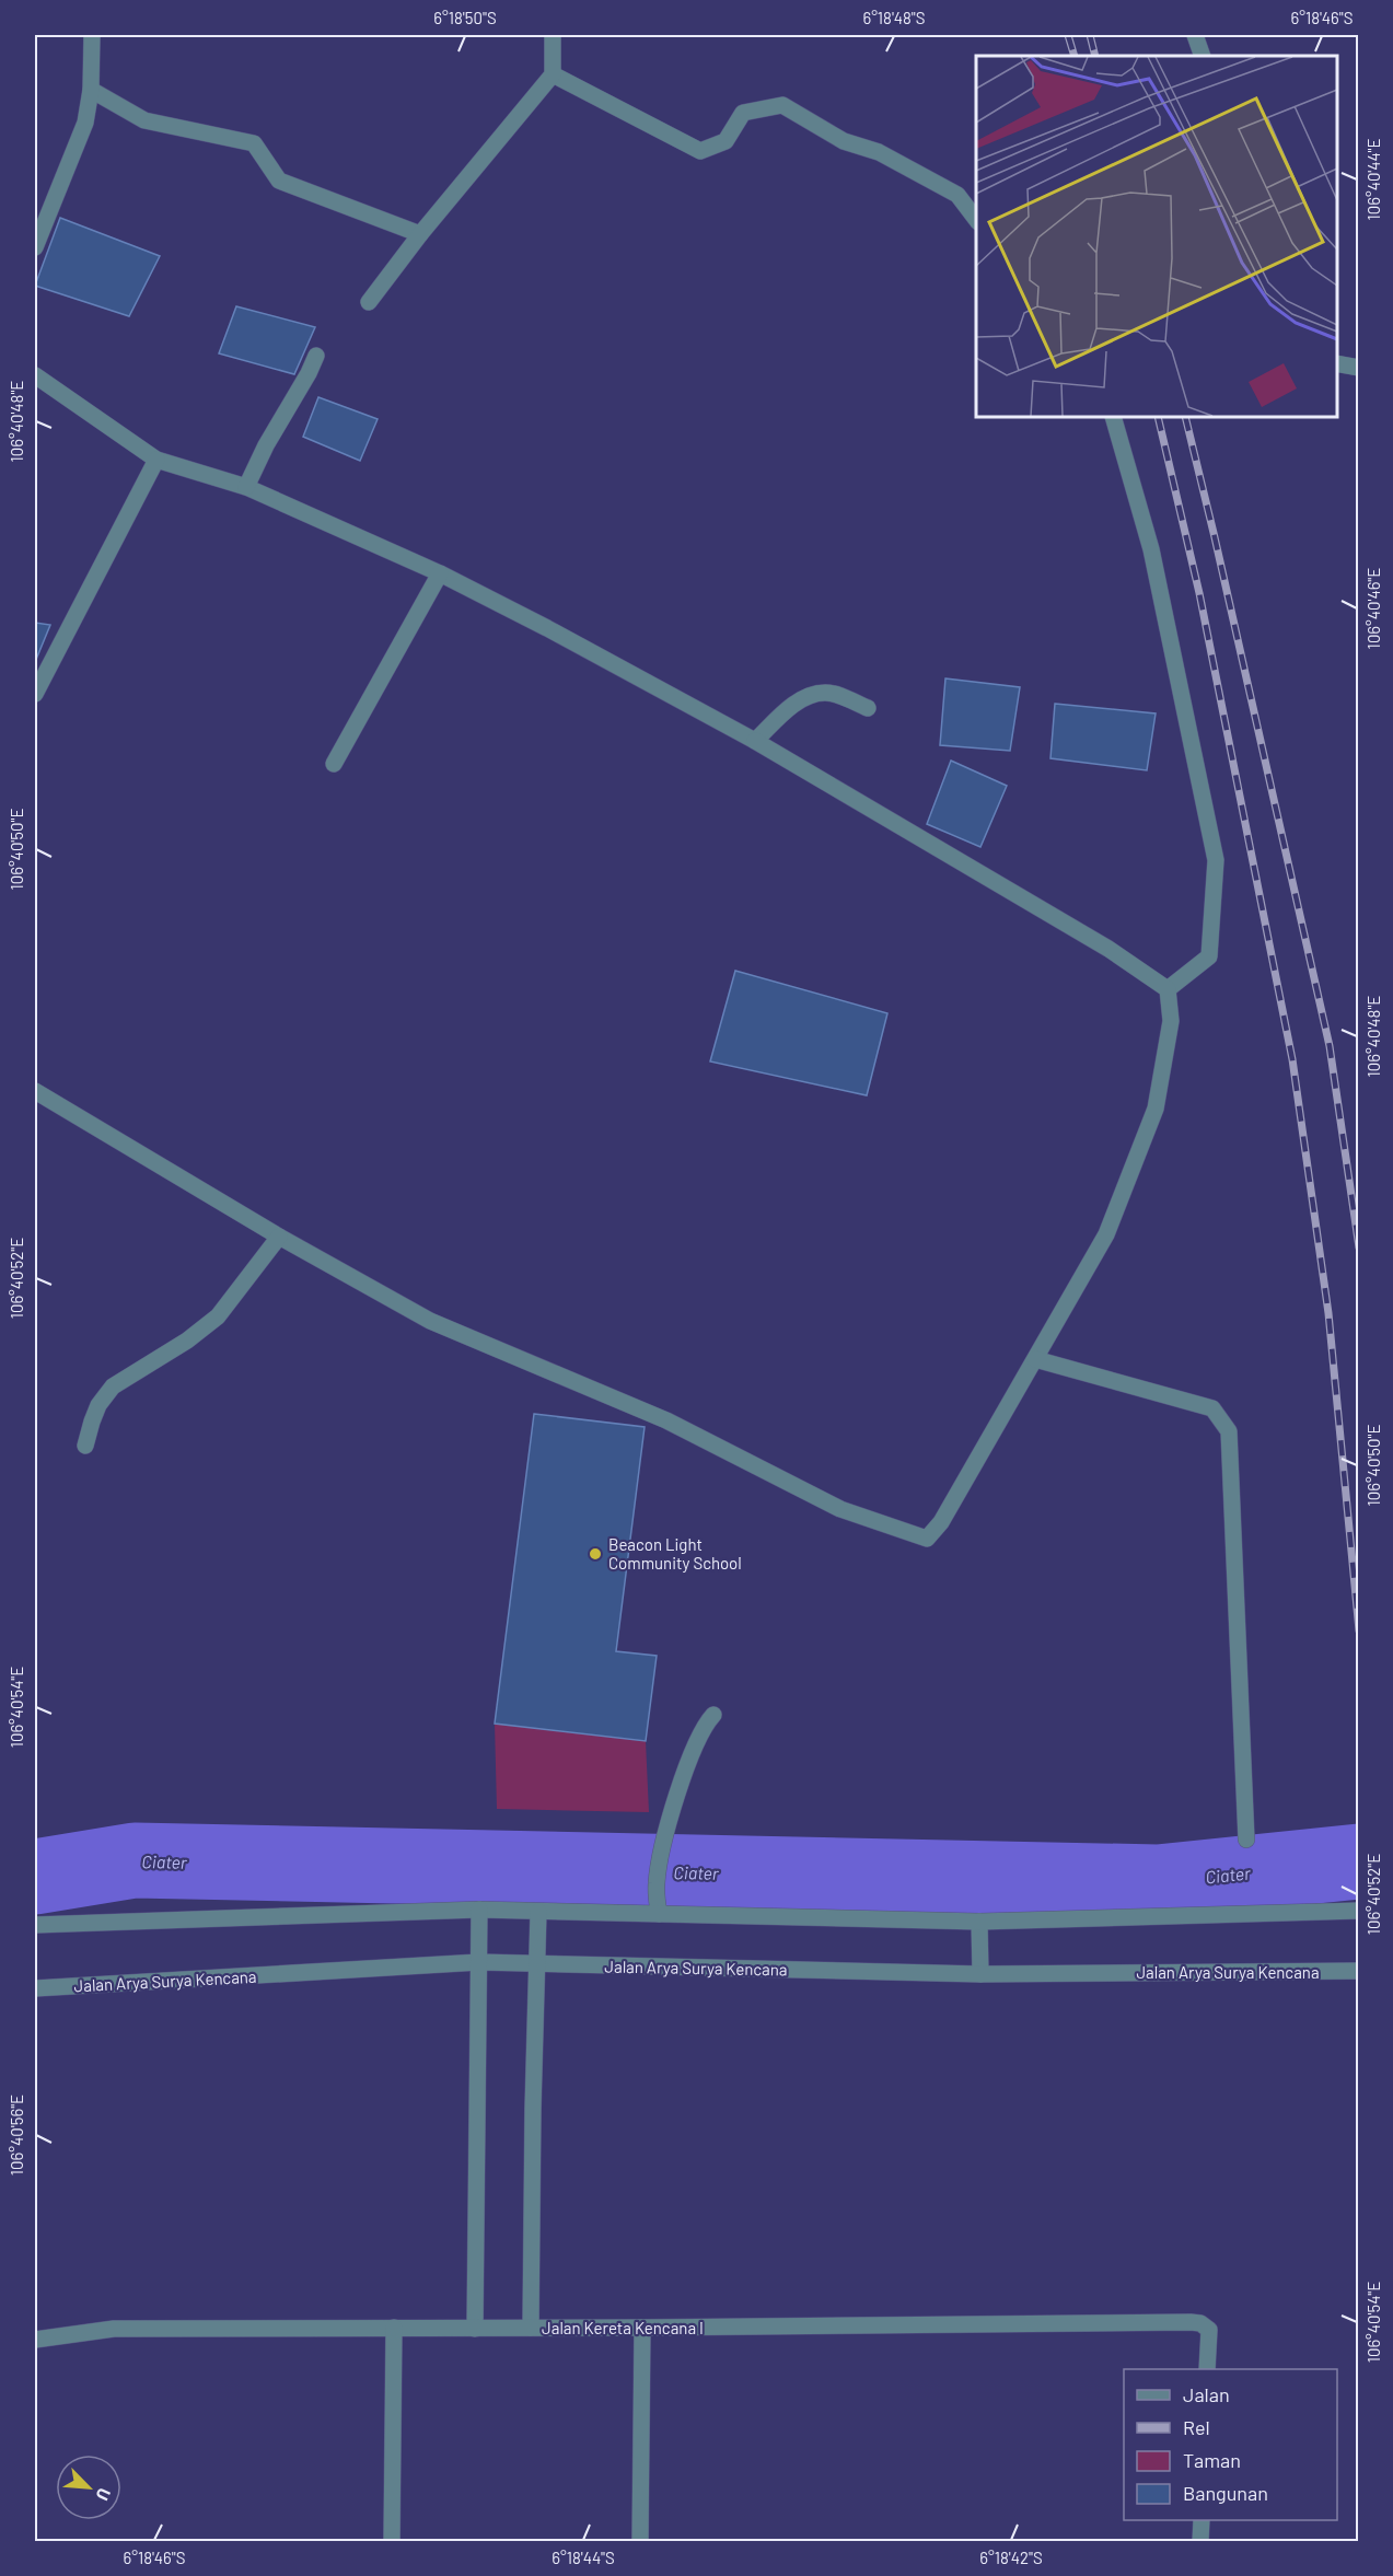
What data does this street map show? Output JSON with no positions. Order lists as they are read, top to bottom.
{
  "streets": {
    "street": ["Jalan Arya Surya Kencana", "Jalan Kereta Kencana I"]
  },
  "water": ["Ciater"],
  "places": ["Beacon Light Community School"],
  "legend": [
    "Jalan",
    "Rel",
    "Taman",
    "Bangunan"
  ],
  "north": "bottom right",
  "coordinates": [
    "6°18'50\"S",
    "6°18'48\"S",
    "6°18'46\"S",
    "106°40'44\"E",
    "106°40'48\"E",
    "106°40'46\"E",
    "106°40'50\"E",
    "106°40'52\"E",
    "106°40'54\"E",
    "106°40'56\"E",
    "6°18'44\"S",
    "6°18'42\"S"
  ]
}
